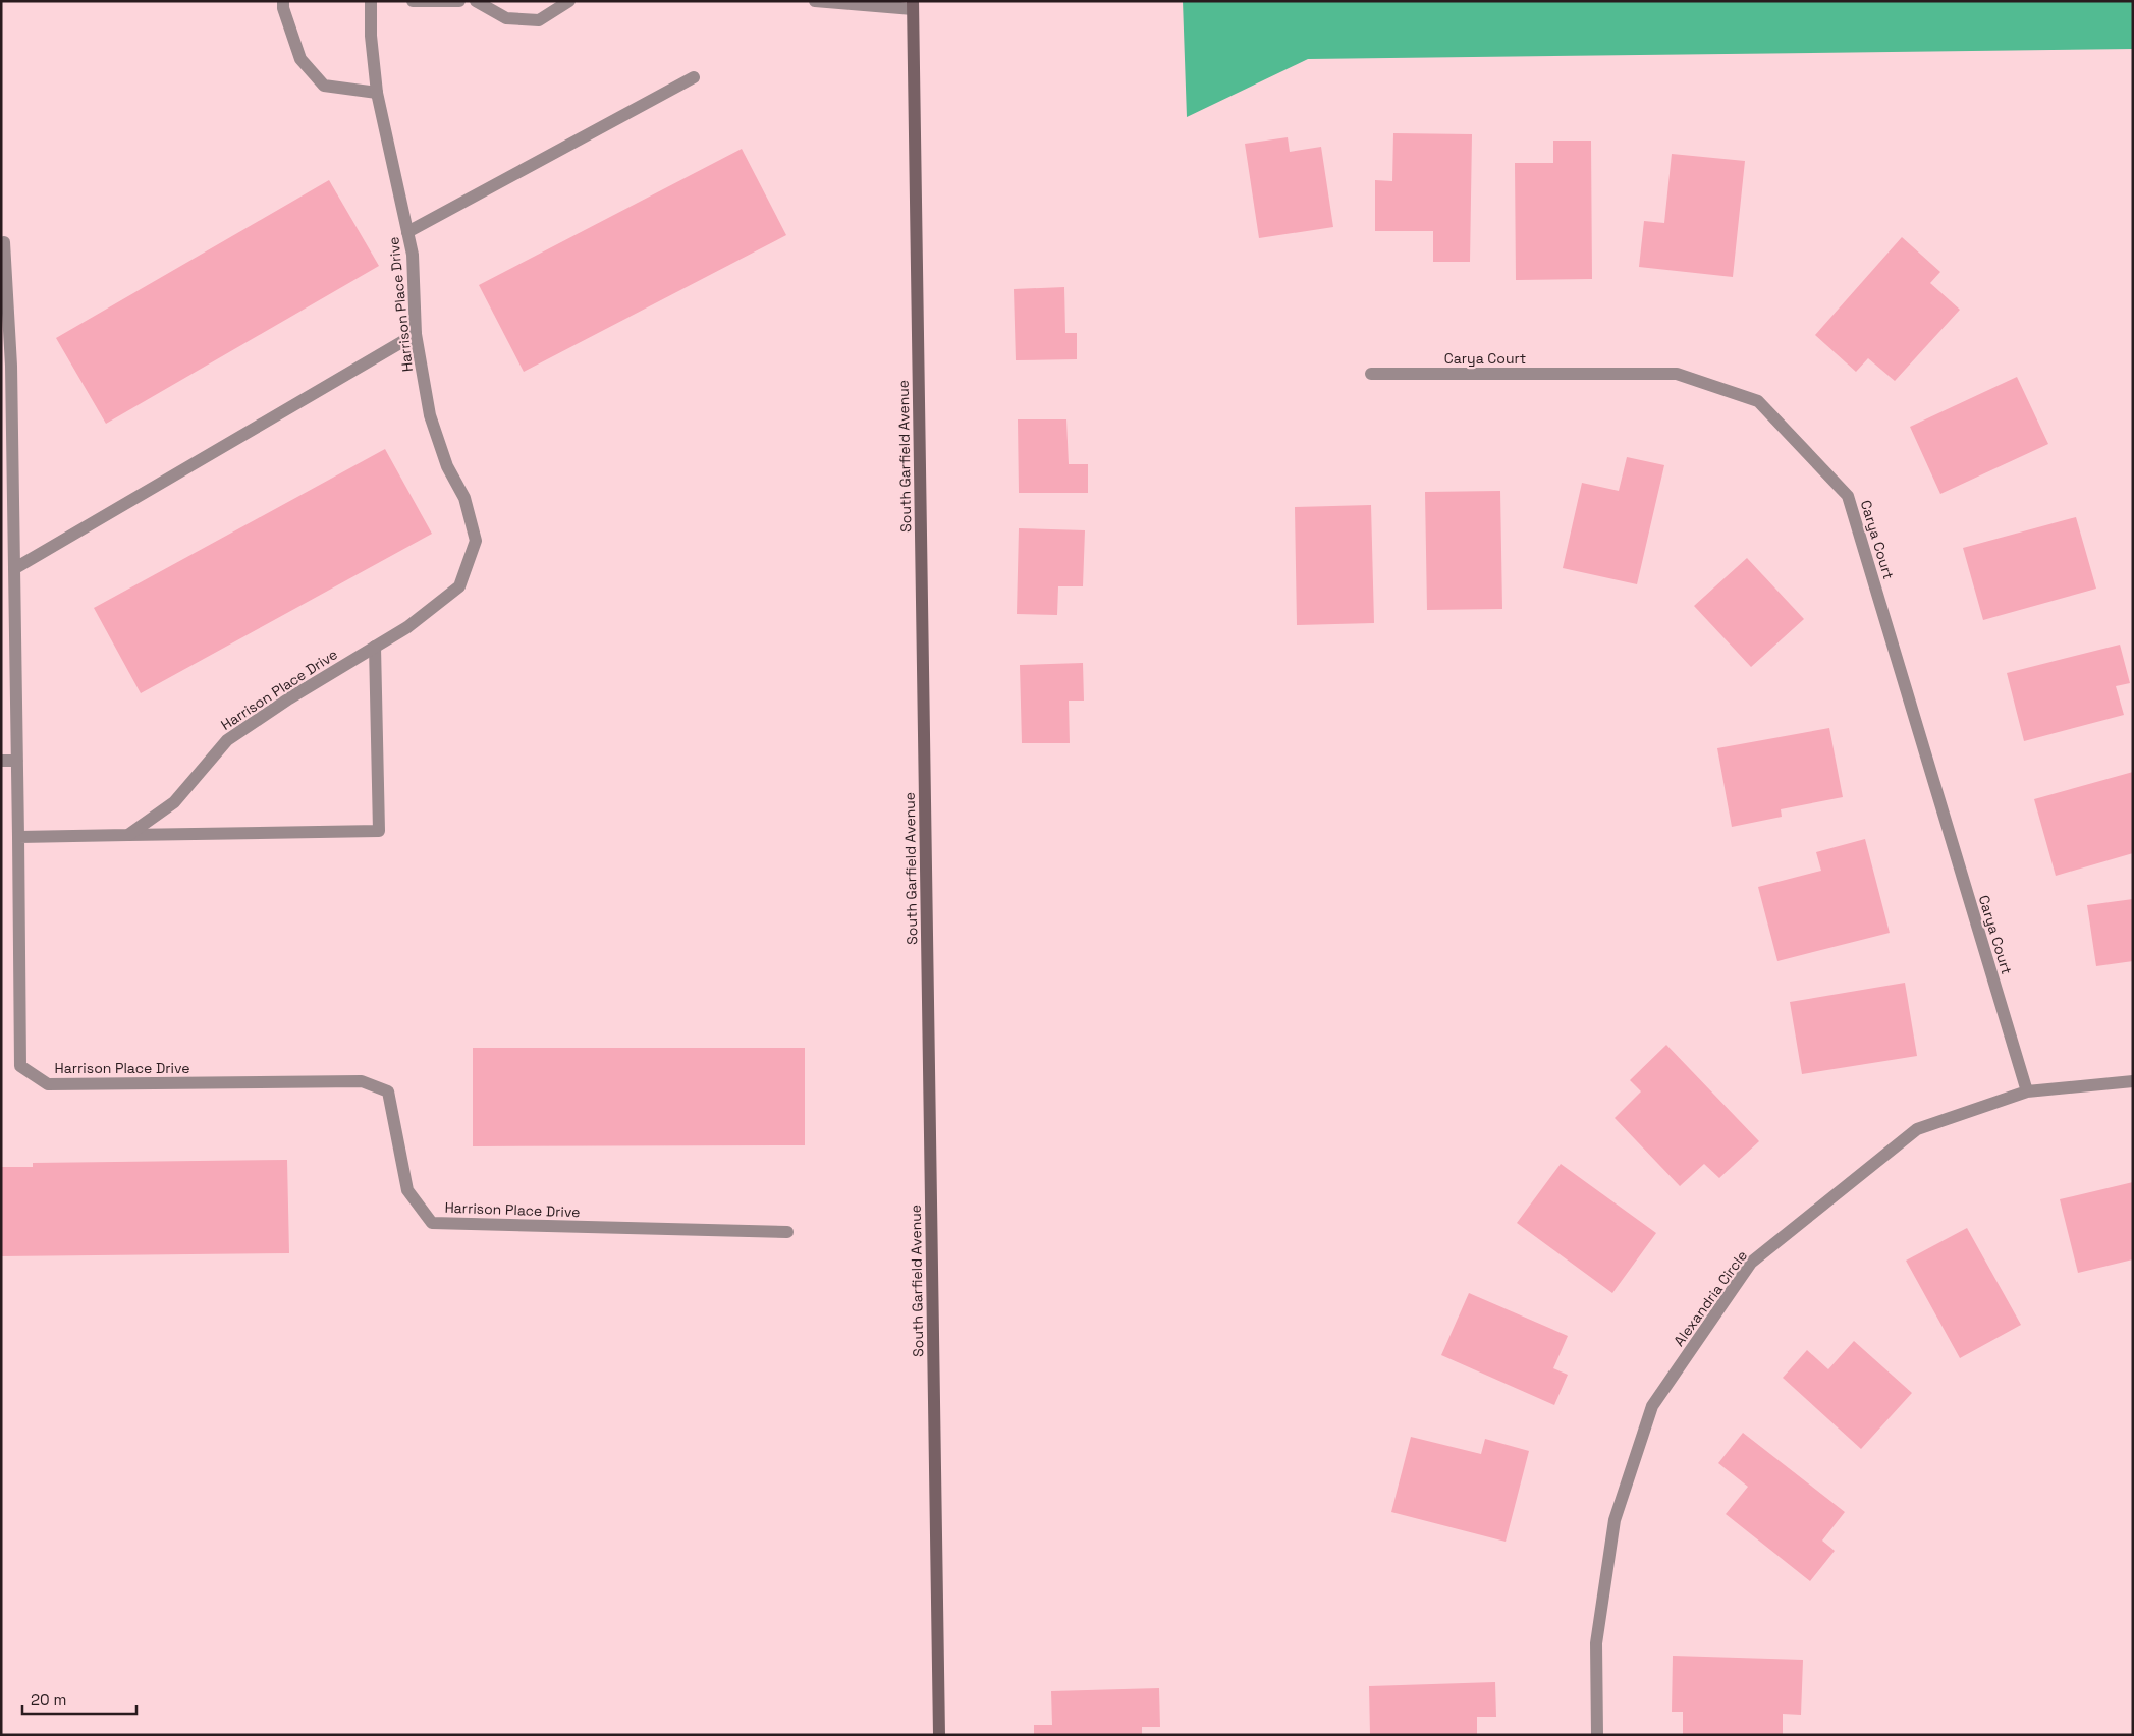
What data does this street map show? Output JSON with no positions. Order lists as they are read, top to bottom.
{
  "streets": {
    "street": [
      "Harrison Place Drive",
      "Carya Court",
      "South Garfield Avenue",
      "Alexandria Circle"
    ]
  },
  "crossings": [
    ["Carya Court", "Alexandria Circle"]
  ],
  "scale_bar": "20 m"
}
